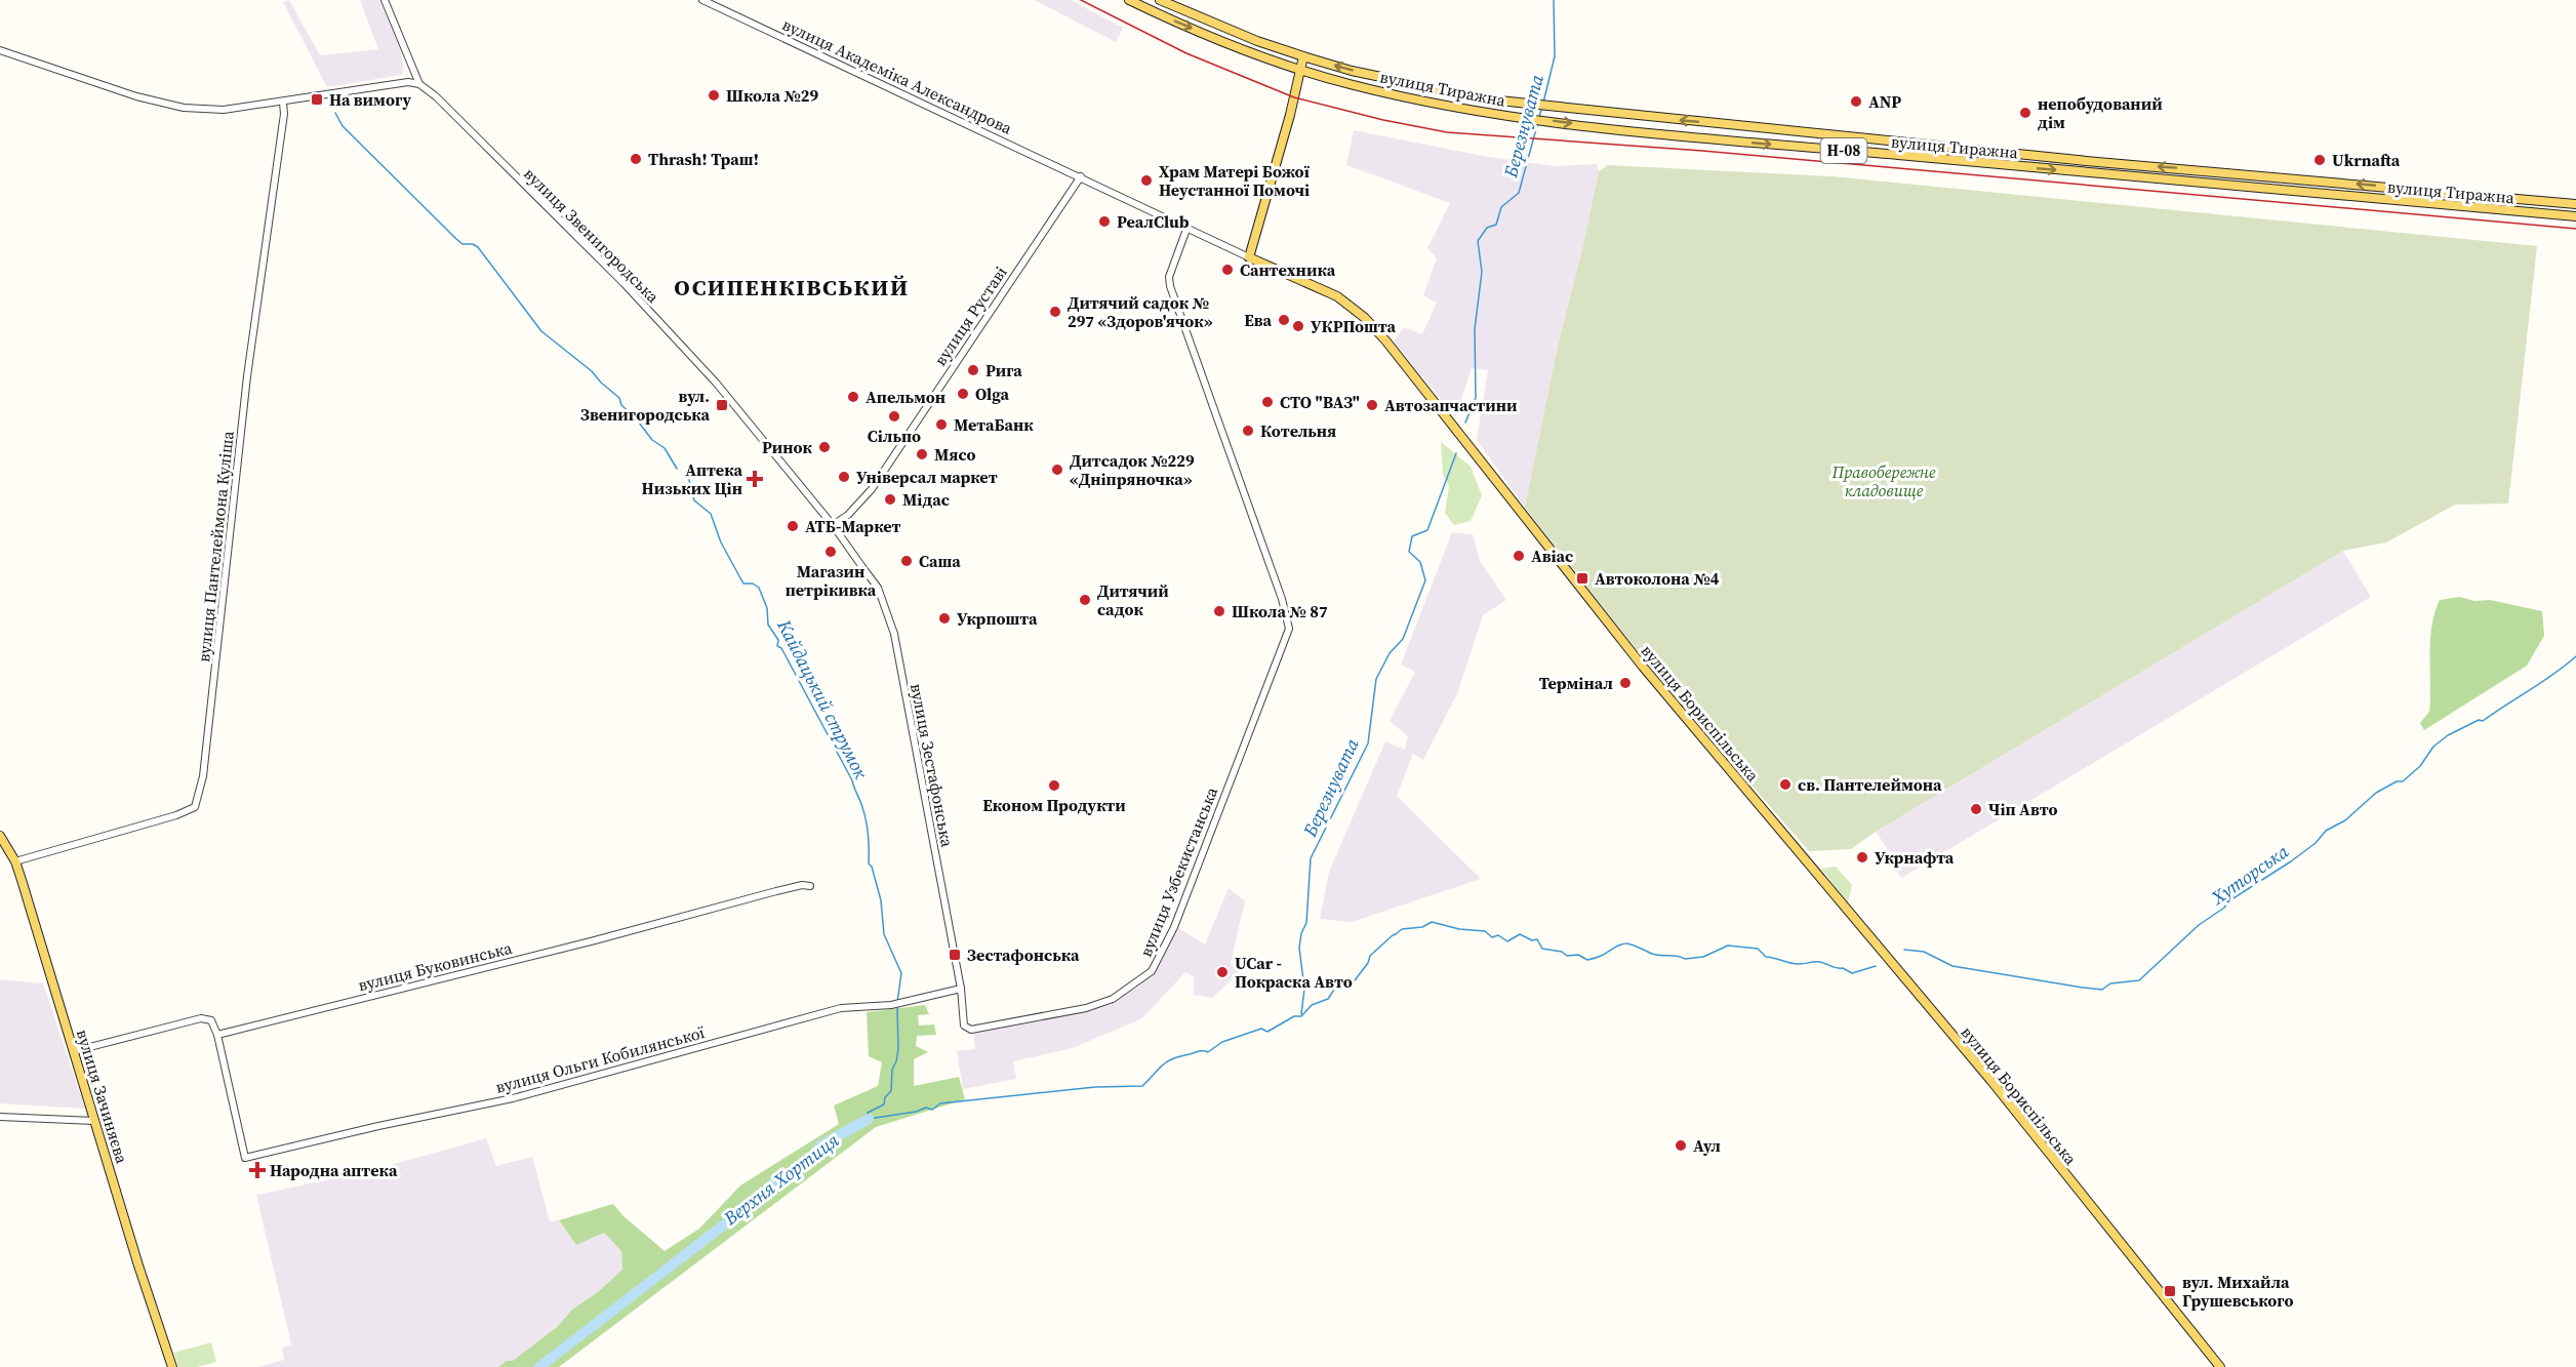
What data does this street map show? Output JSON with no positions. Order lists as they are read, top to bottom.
{
  "streets": {
    "main road": [
      "вулиця Тиражна",
      "Н-08",
      "вулиця Бориспільська",
      "вулиця Зачиняєва"
    ],
    "street": [
      "вулиця Академіка Александрова",
      "вулиця Звенигородська",
      "вулиця Руставі",
      "вулиця Пантелеймона Куліша",
      "вулиця Зестафонська",
      "вулиця Узбекистанська",
      "вулиця Буковинська",
      "вулиця Ольги Кобилянської"
    ]
  },
  "crossings": [
    ["вулиця Академіка Александрова", "вулиця Руставі"],
    ["вулиця Академіка Александрова", "вулиця Бориспільська"],
    ["вулиця Звенигородська", "вулиця Руставі"],
    ["вулиця Звенигородська", "вулиця Зестафонська"],
    ["вулиця Руставі", "вулиця Бориспільська"],
    ["вулиця Руставі", "вулиця Зестафонська"],
    ["вулиця Пантелеймона Куліша", "вулиця Зачиняєва"],
    ["вулиця Бориспільська", "вулиця Узбекистанська"],
    ["вулиця Зестафонська", "вулиця Узбекистанська"],
    ["вулиця Зестафонська", "вулиця Ольги Кобилянської"],
    ["вулиця Буковинська", "вулиця Ольги Кобилянської"]
  ],
  "districts": ["ОСИПЕНКІВСЬКИЙ"],
  "water": [
    "Березнувата",
    "Кайдацький струмок",
    "Хуторська",
    "Верхня Хортиця"
  ],
  "parks": ["Правобережне кладовище"],
  "places": {
    "other": [
      "Школа №29",
      "ANP",
      "непобудований дім",
      "Thrash! Траш!",
      "Ukrnafta",
      "Храм Матері Божої Неустанної Помочі",
      "РеалClub",
      "Сантехника",
      "Дитячий садок № 297 «Здоров'ячок»",
      "Ева",
      "УКРПошта",
      "Рига",
      "Olga",
      "Апельмон",
      "СТО \"ВАЗ\"",
      "Автозапчастини",
      "Сільпо",
      "МетаБанк",
      "Котельня",
      "Ринок",
      "Мясо",
      "Дитсадок №229 «Дніпряночка»",
      "Універсал маркет",
      "Мідас",
      "АТБ-Маркет",
      "Магазин петрікивка",
      "Авіас",
      "Саша",
      "Дитячий садок",
      "Школа № 87",
      "Укрпошта",
      "Термінал",
      "св. Пантелеймона",
      "Економ Продукти",
      "Чіп Авто",
      "Укрнафта",
      "UCar - Покраска Авто",
      "Аул"
    ],
    "transit": [
      "На вимогу",
      "вул. Звенигородська",
      "Автоколона №4",
      "Зестафонська",
      "вул. Михайла Грушевського"
    ],
    "health": ["Аптека Низьких Цін", "Народна аптека"]
  }
}
